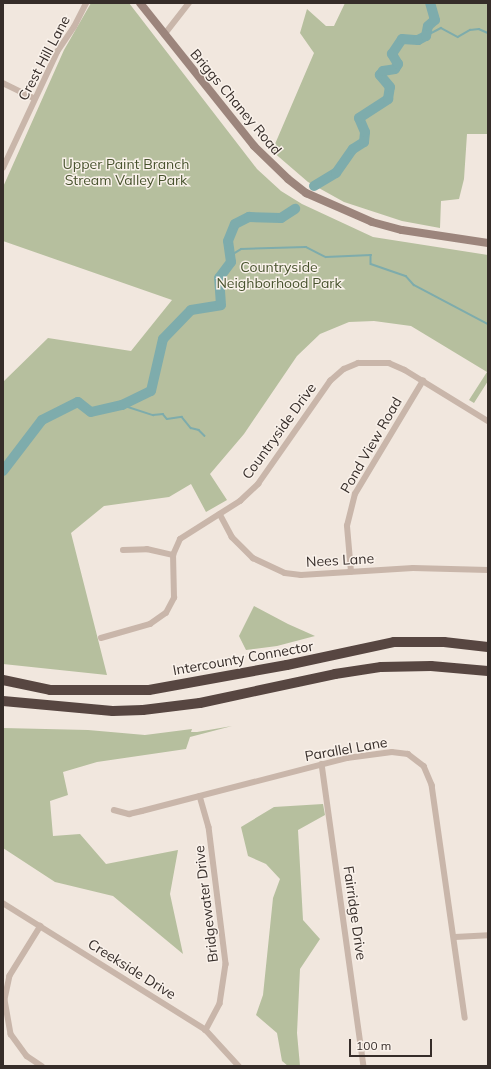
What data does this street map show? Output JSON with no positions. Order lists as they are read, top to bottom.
{
  "streets": {
    "highway": ["Intercounty Connector"],
    "main road": ["Briggs Chaney Road"],
    "street": [
      "Crest Hill Lane",
      "Countryside Drive",
      "Pond View Road",
      "Nees Lane",
      "Parallel Lane",
      "Bridgewater Drive",
      "Fairridge Drive",
      "Creekside Drive"
    ]
  },
  "crossings": [
    ["Countryside Drive", "Pond View Road"],
    ["Countryside Drive", "Nees Lane"],
    ["Pond View Road", "Nees Lane"],
    ["Parallel Lane", "Bridgewater Drive"],
    ["Parallel Lane", "Fairridge Drive"],
    ["Bridgewater Drive", "Creekside Drive"]
  ],
  "parks": ["Upper Paint Branch Stream Valley Park", "Countryside Neighborhood Park"],
  "scale_bar": "100 m"
}
